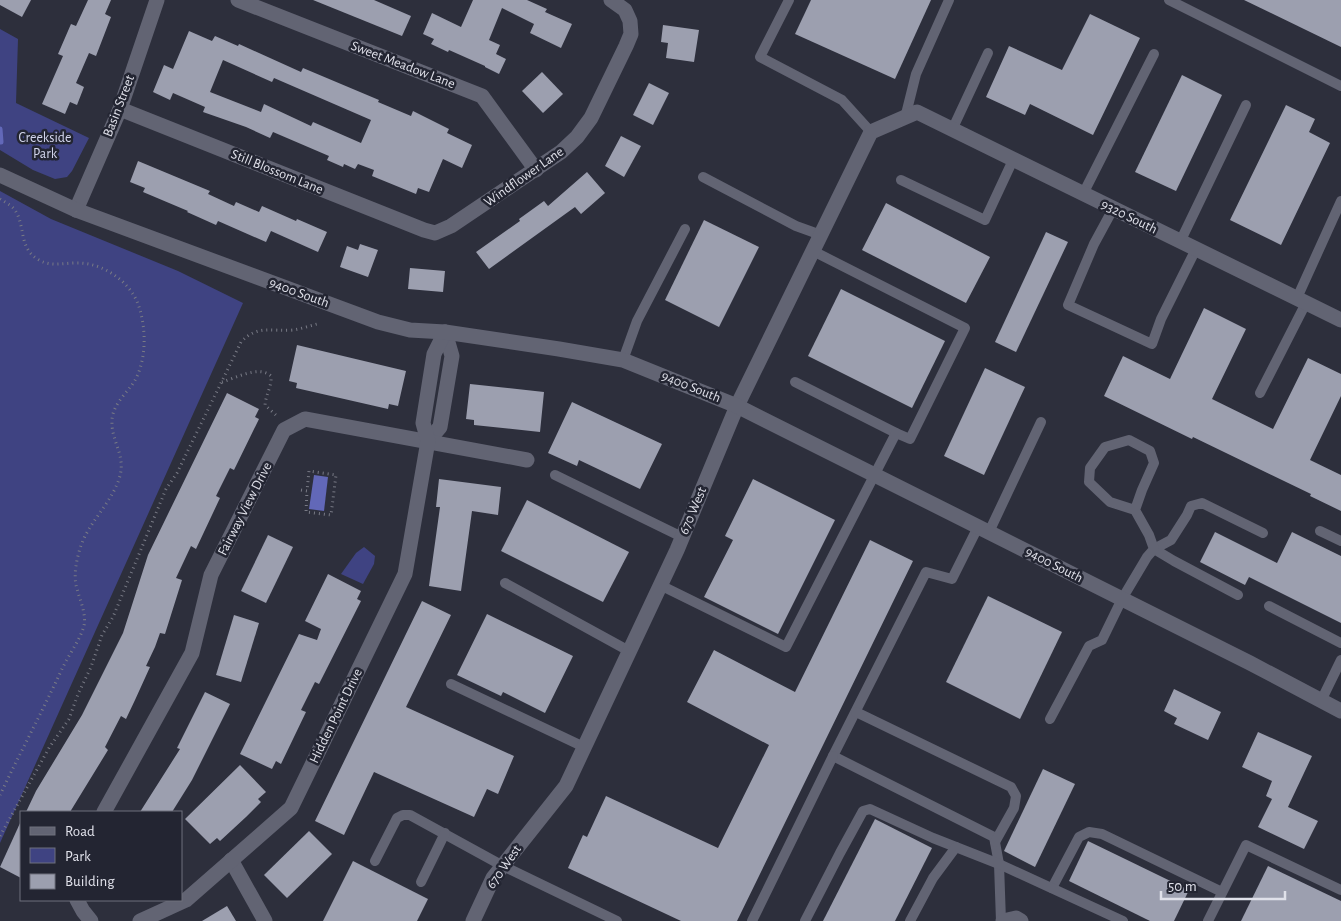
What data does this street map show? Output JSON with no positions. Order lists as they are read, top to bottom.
{
  "streets": {
    "street": [
      "Sweet Meadow Lane",
      "Basin Street",
      "Still Blossom Lane",
      "Windflower Lane",
      "9320 South",
      "9400 South",
      "Fairway View Drive",
      "670 West",
      "Hidden Point Drive"
    ]
  },
  "crossings": [
    ["Sweet Meadow Lane", "Windflower Lane"],
    ["Basin Street", "Still Blossom Lane"],
    ["Basin Street", "9400 South"],
    ["Still Blossom Lane", "Windflower Lane"],
    ["9400 South", "670 West"],
    ["9400 South", "Hidden Point Drive"],
    ["Fairway View Drive", "Hidden Point Drive"]
  ],
  "parks": ["Creekside Park"],
  "legend": ["Road", "Park", "Building"],
  "scale_bar": "50 m"
}
